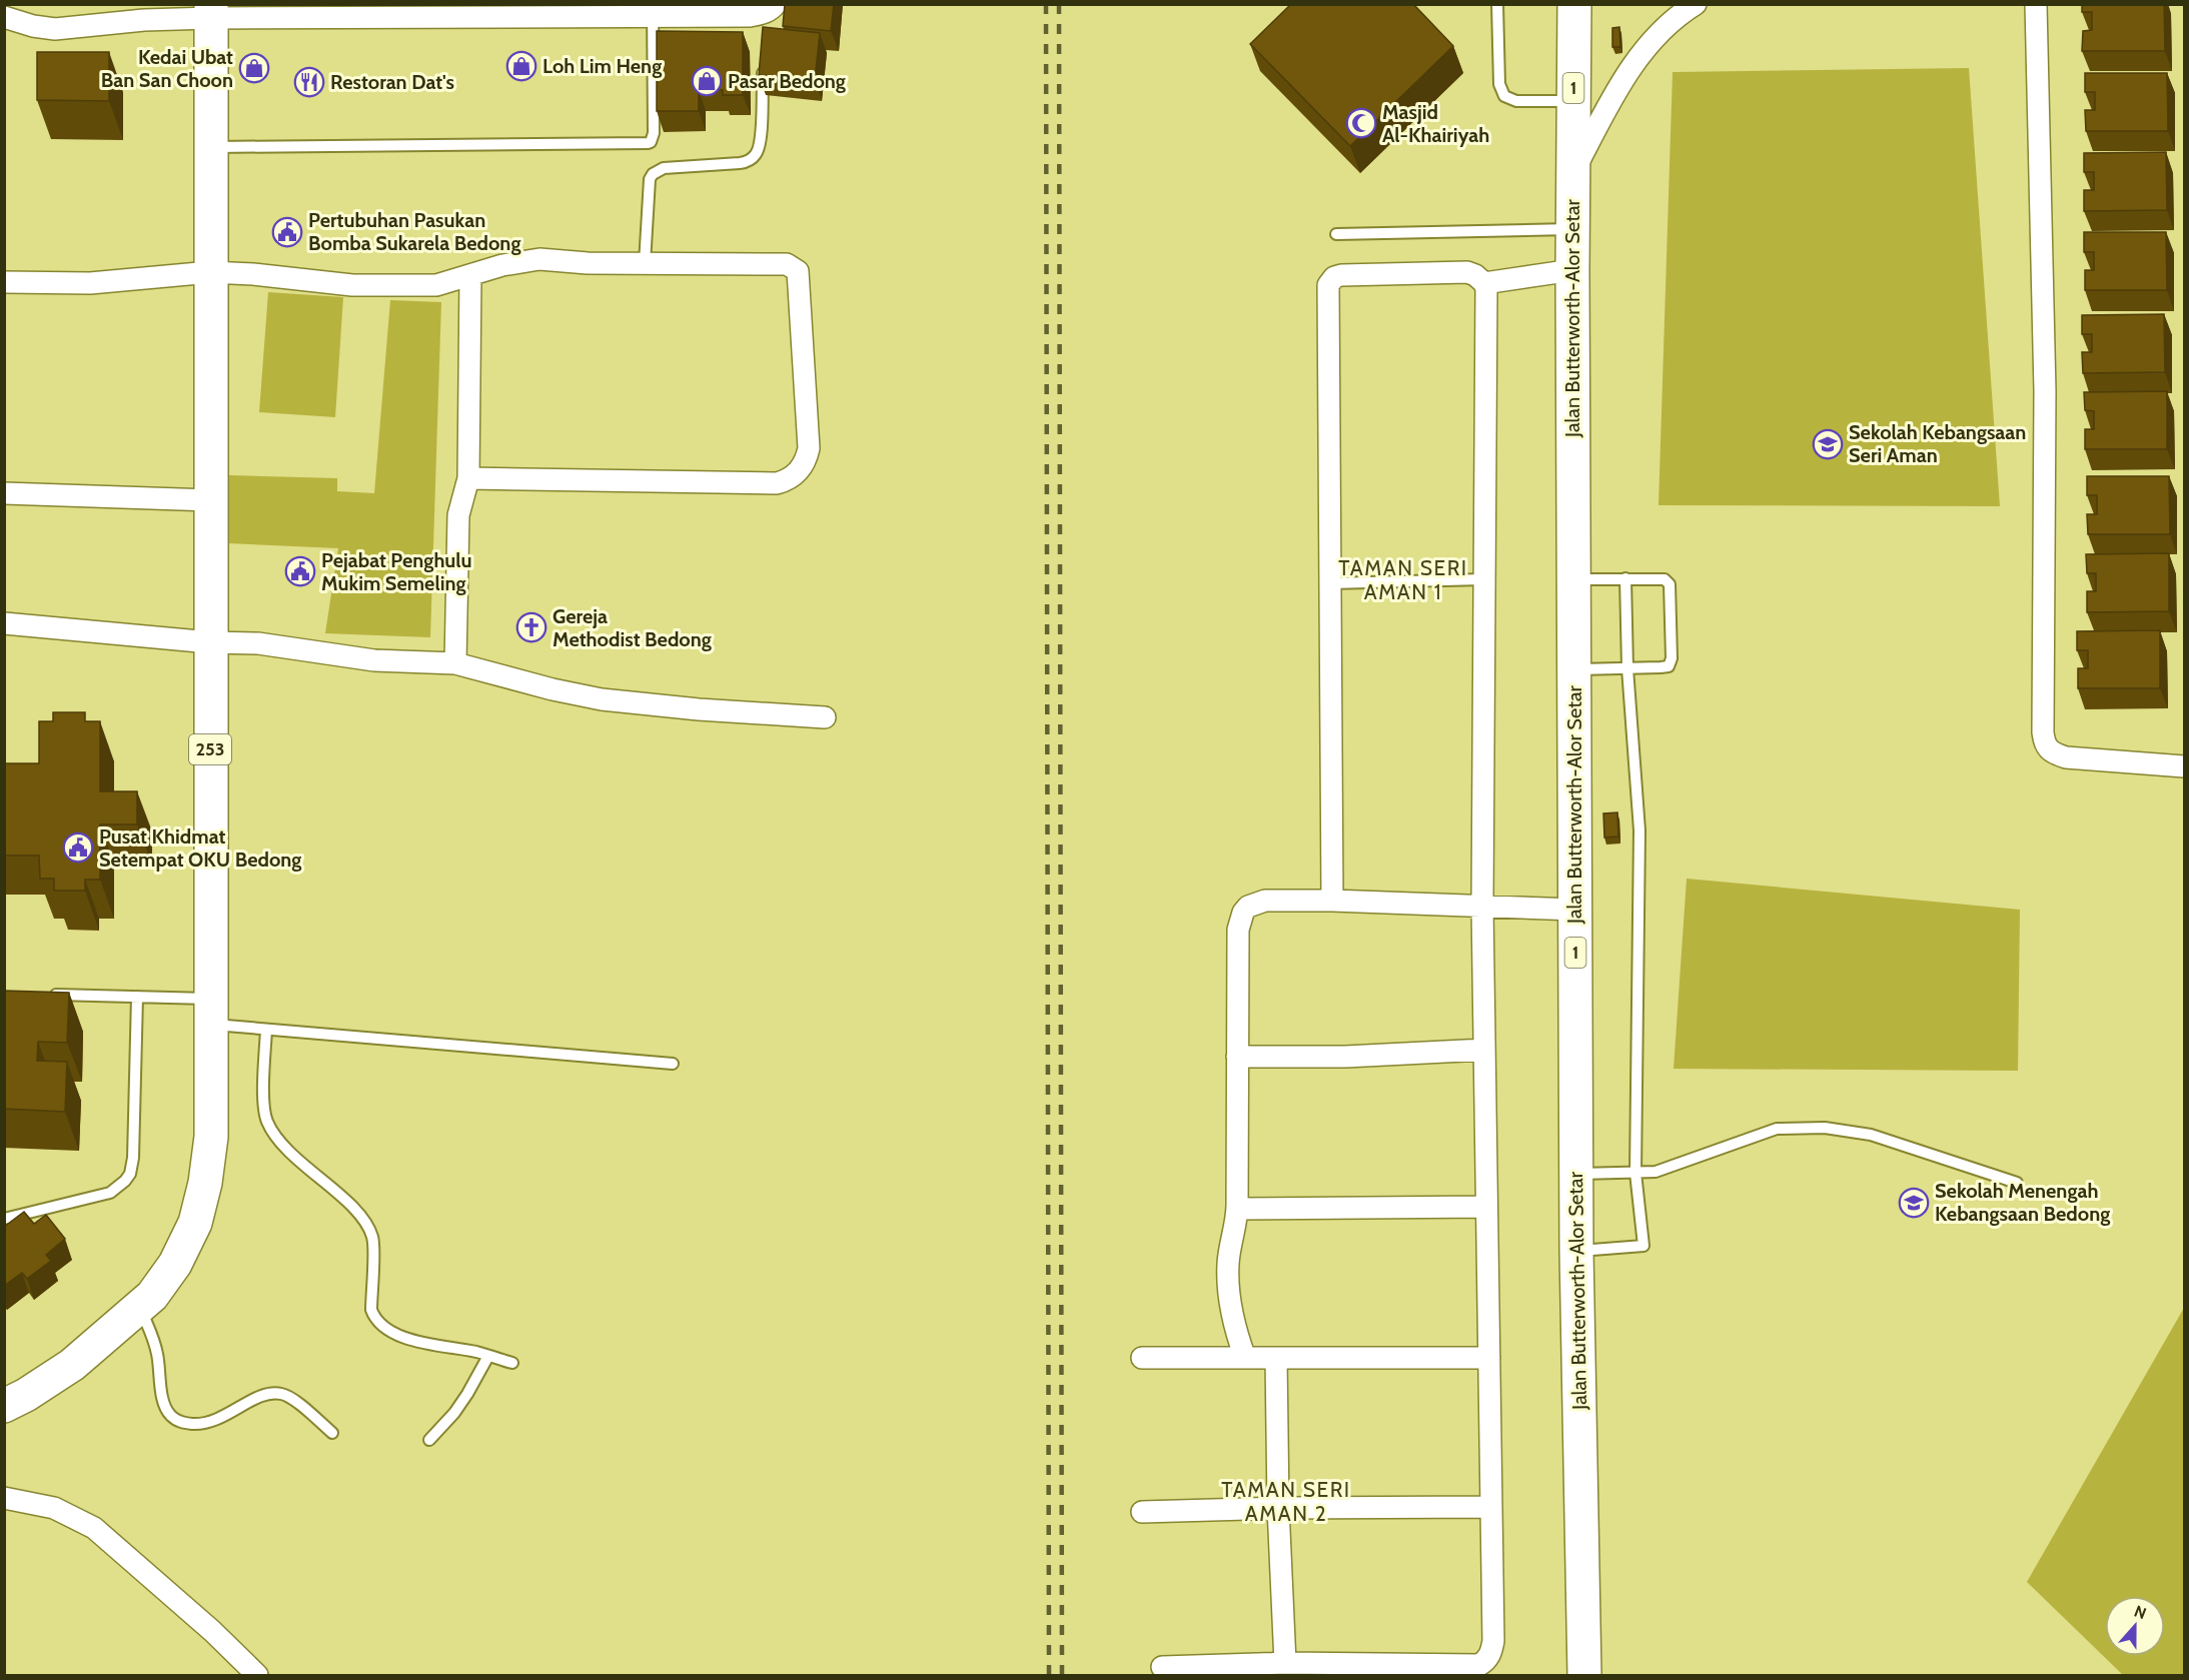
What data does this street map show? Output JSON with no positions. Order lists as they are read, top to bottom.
{
  "streets": {
    "main road": ["1", "Jalan Butterworth-Alor Setar", "253"]
  },
  "districts": ["TAMAN SERI AMAN 1", "TAMAN SERI AMAN 2"],
  "places": {
    "shop": ["Loh Lim Heng", "Kedai Ubat Ban San Choon", "Pasar Bedong"],
    "restaurant": ["Restoran Dat's"],
    "mosque": ["Masjid Al-Khairiyah"],
    "public building": ["Pertubuhan Pasukan Bomba Sukarela Bedong", "Pejabat Penghulu Mukim Semeling", "Pusat Khidmat Setempat OKU Bedong"],
    "school or university": ["Sekolah Kebangsaan Seri Aman", "Sekolah Menengah Kebangsaan Bedong"],
    "church": ["Gereja Methodist Bedong"]
  },
  "north": "top"
}
